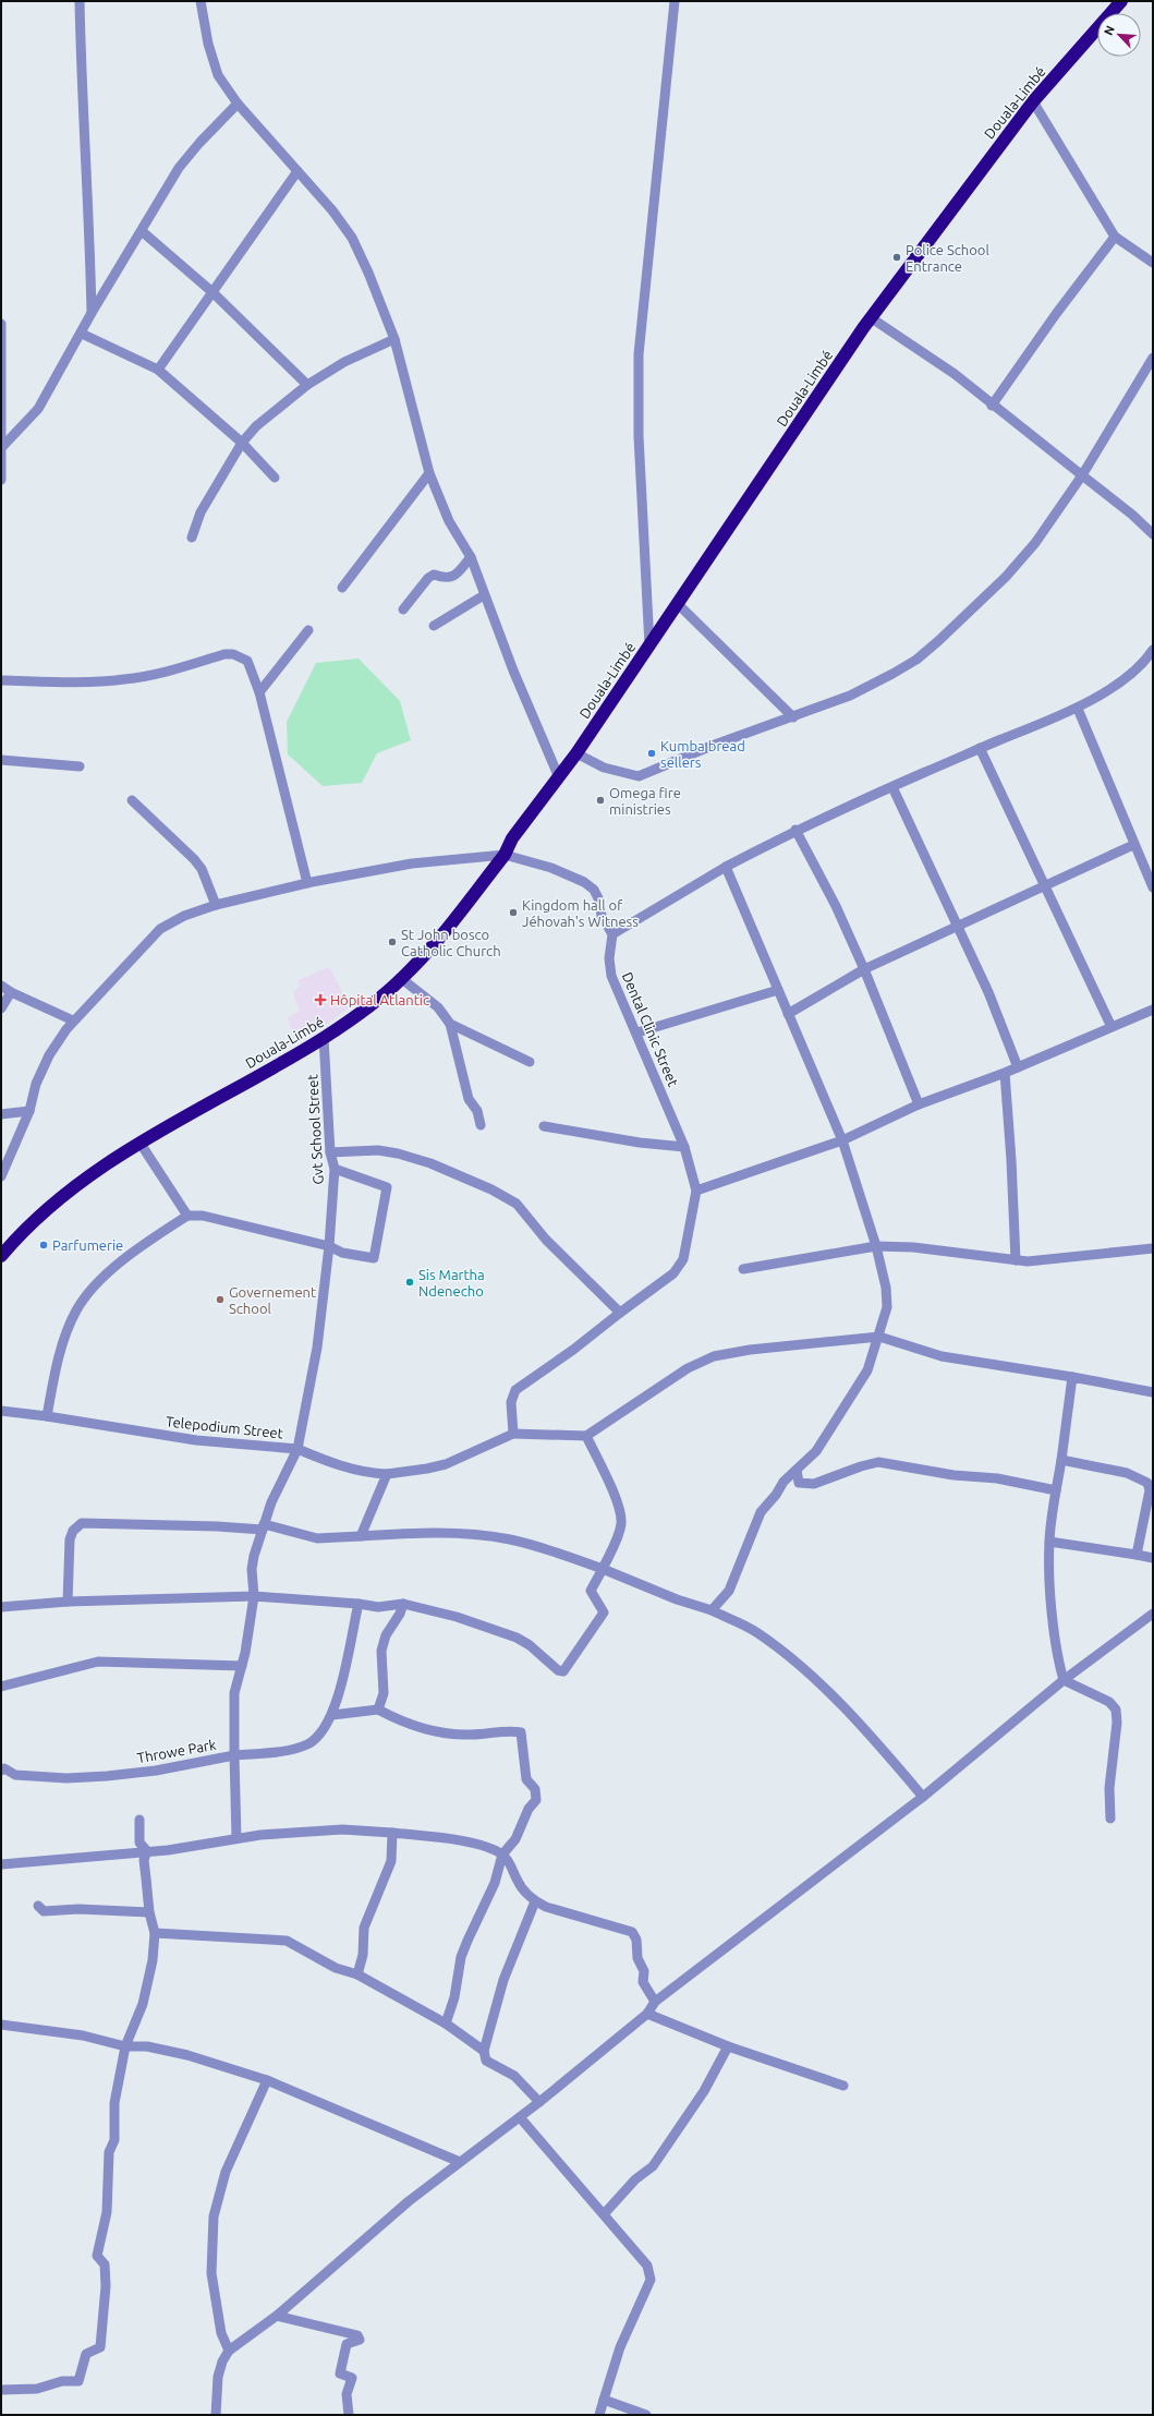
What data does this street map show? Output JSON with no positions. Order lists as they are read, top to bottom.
{
  "streets": {
    "highway": ["Douala-Limbé"],
    "street": [
      "Dental Clinic Street",
      "Gvt School Street",
      "Telepodium Street",
      "Throwe Park"
    ]
  },
  "crossings": [
    ["Douala-Limbé", "Gvt School Street"],
    ["Gvt School Street", "Telepodium Street"],
    ["Telepodium Street", "Throwe Park"]
  ],
  "places": {
    "other": [
      "Police School Entrance",
      "Kumba bread sellers",
      "Omega fire ministries",
      "Kingdom hall of Jéhovah's Witness",
      "St John bosco Catholic Church",
      "Parfumerie",
      "Sis Martha Ndenecho",
      "Governement School"
    ],
    "health": ["Hôpital Atlantic"]
  },
  "north": "top left"
}
